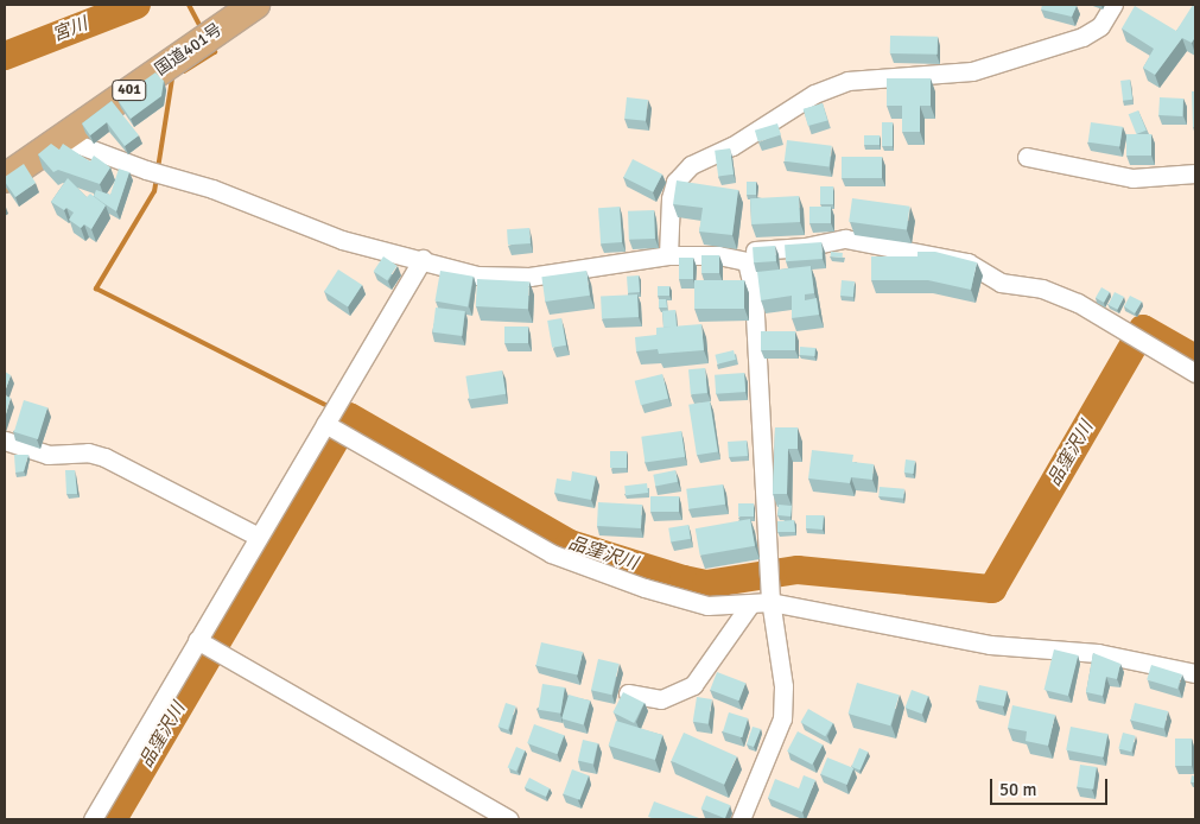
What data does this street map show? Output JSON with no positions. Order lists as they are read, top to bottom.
{
  "streets": {
    "highway": ["国道401号", "401"]
  },
  "water": ["宮川", "品窪沢川"],
  "scale_bar": "50 m"
}
